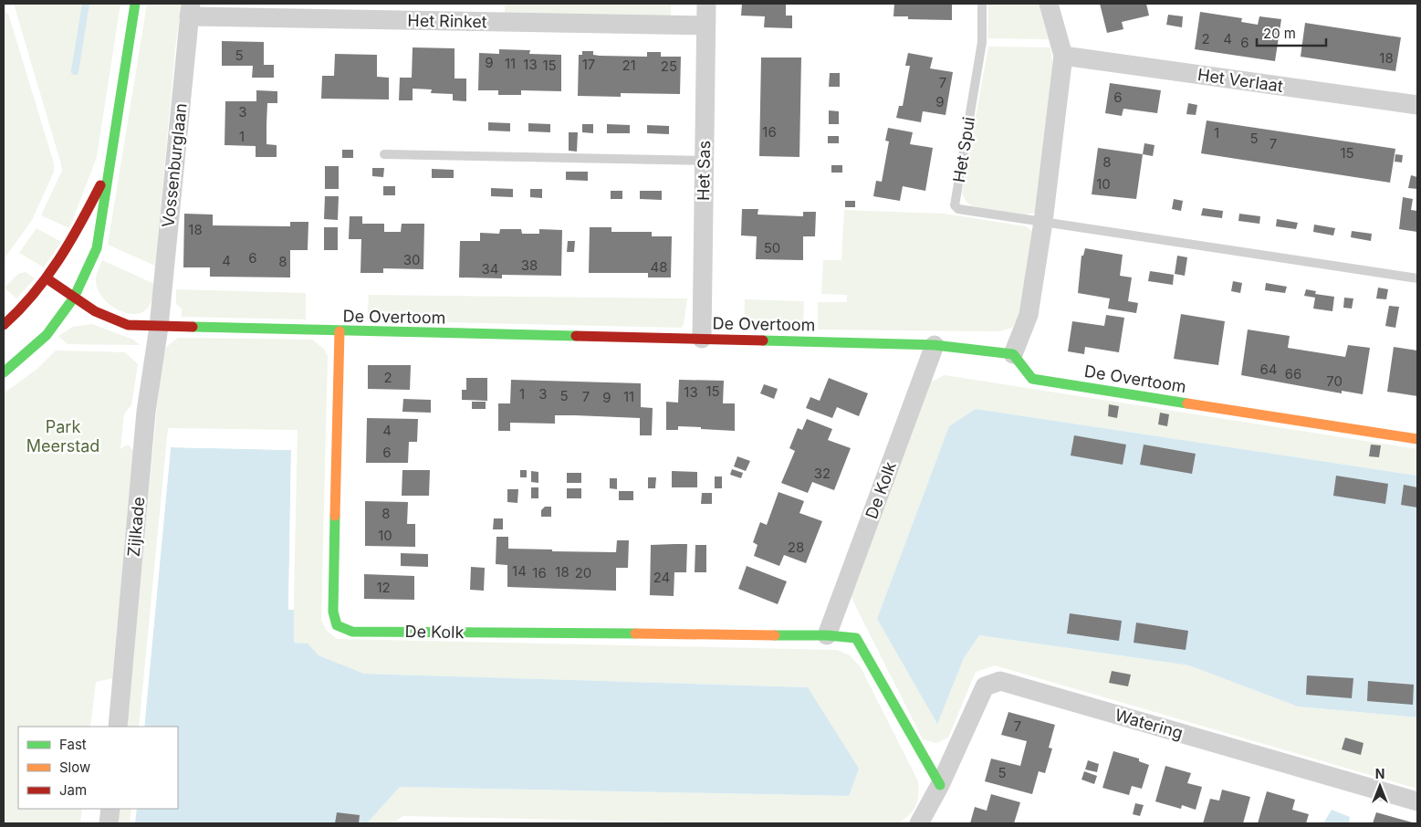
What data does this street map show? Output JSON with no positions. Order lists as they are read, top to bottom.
{
  "streets": {
    "street": [
      "Het Rinket",
      "Het Verlaat",
      "Vossenburglaan",
      "Het Sas",
      "De Overtoom",
      "De Kolk",
      "Zijlkade",
      "Watering"
    ],
    "lane": ["Het Spui"]
  },
  "crossings": [
    ["Het Rinket", "Vossenburglaan"],
    ["Het Rinket", "Het Sas"],
    ["Vossenburglaan", "De Overtoom"],
    ["Vossenburglaan", "Zijlkade"],
    ["Het Sas", "De Overtoom"],
    ["De Overtoom", "De Kolk"],
    ["De Overtoom", "Zijlkade"],
    ["De Kolk", "Watering"]
  ],
  "parks": ["Park Meerstad"],
  "house_numbers": [
    "2",
    "4",
    "6",
    "5",
    "18",
    "9",
    "11",
    "13",
    "17",
    "15",
    "21",
    "25",
    "7",
    "6",
    "9",
    "3",
    "16",
    "1",
    "1",
    "5",
    "7",
    "15",
    "8",
    "10",
    "18",
    "50",
    "6",
    "30",
    "4",
    "8",
    "38",
    "48",
    "34",
    "64",
    "66",
    "2",
    "70",
    "15",
    "13",
    "1",
    "3",
    "5",
    "7",
    "11",
    "9",
    "4",
    "6",
    "32",
    "8",
    "10",
    "28",
    "14",
    "18",
    "16",
    "20",
    "24",
    "12",
    "7",
    "5"
  ],
  "legend": ["Fast", "Slow", "Jam"],
  "scale_bar": "20 m",
  "north": "top"
}
